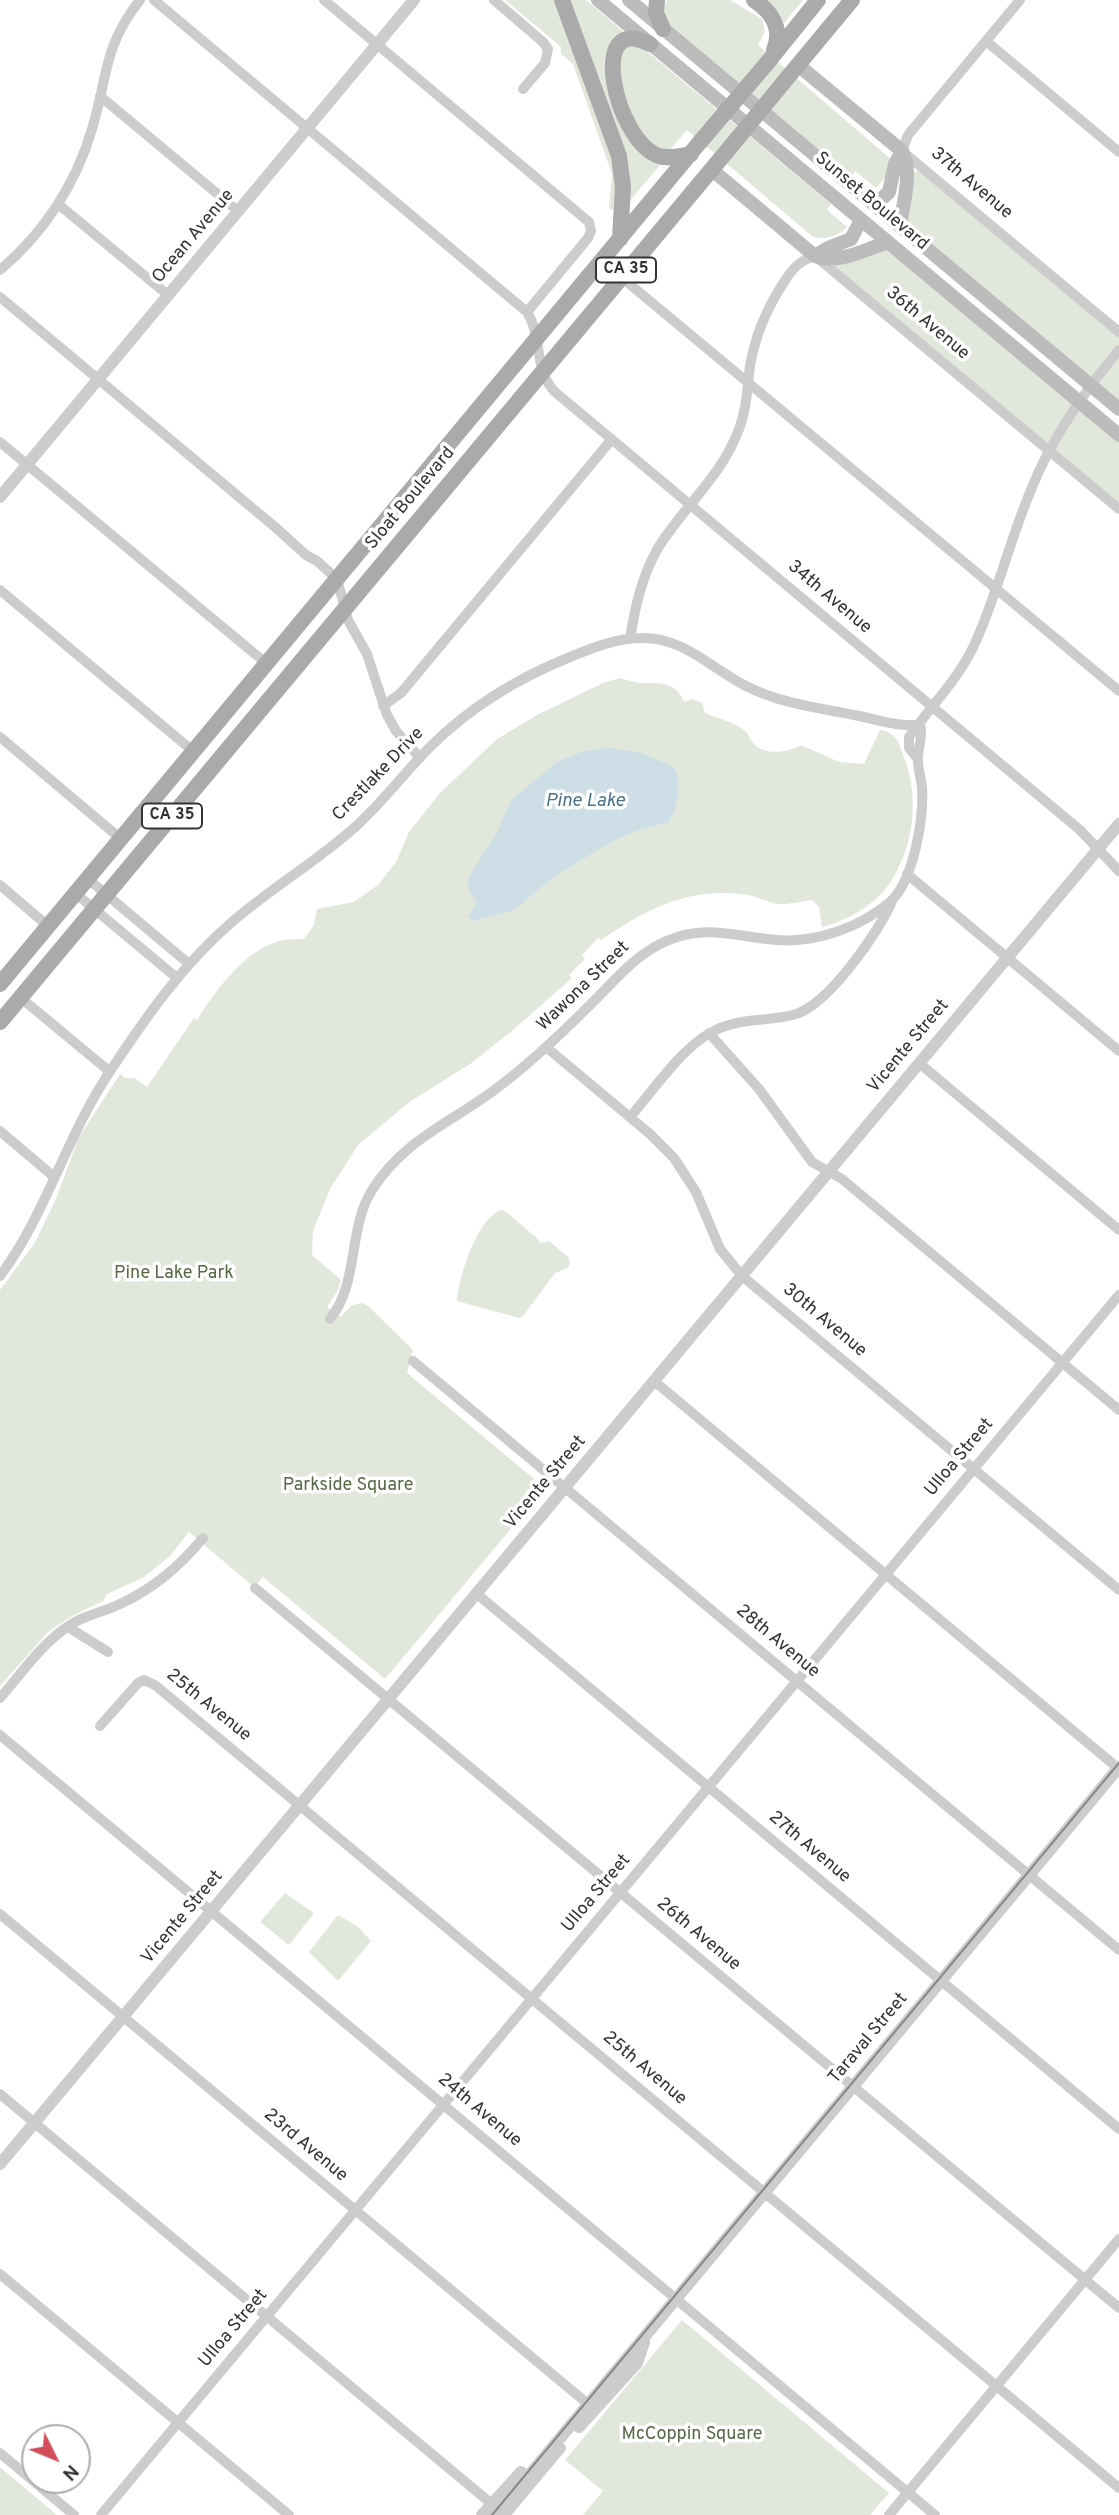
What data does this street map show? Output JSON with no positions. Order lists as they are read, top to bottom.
{
  "streets": {
    "main road": [
      "37th Avenue",
      "Sunset Boulevard",
      "CA 35",
      "36th Avenue",
      "Sloat Boulevard"
    ],
    "street": [
      "Ocean Avenue",
      "34th Avenue",
      "Crestlake Drive",
      "Wawona Street",
      "Vicente Street",
      "30th Avenue",
      "Ulloa Street",
      "28th Avenue",
      "25th Avenue",
      "27th Avenue",
      "26th Avenue",
      "Taraval Street",
      "24th Avenue",
      "23rd Avenue"
    ]
  },
  "crossings": [
    ["37th Avenue", "Sloat Boulevard"],
    ["36th Avenue", "Sloat Boulevard"],
    ["Sloat Boulevard", "34th Avenue"],
    ["34th Avenue", "Vicente Street"],
    ["Wawona Street", "30th Avenue"],
    ["Vicente Street", "30th Avenue"],
    ["Vicente Street", "28th Avenue"],
    ["Vicente Street", "25th Avenue"],
    ["Vicente Street", "27th Avenue"],
    ["Vicente Street", "26th Avenue"],
    ["Vicente Street", "24th Avenue"],
    ["Vicente Street", "23rd Avenue"],
    ["30th Avenue", "Ulloa Street"],
    ["Ulloa Street", "28th Avenue"],
    ["Ulloa Street", "25th Avenue"],
    ["Ulloa Street", "27th Avenue"],
    ["Ulloa Street", "26th Avenue"],
    ["Ulloa Street", "24th Avenue"],
    ["Ulloa Street", "23rd Avenue"],
    ["28th Avenue", "Taraval Street"],
    ["25th Avenue", "Taraval Street"],
    ["27th Avenue", "Taraval Street"],
    ["26th Avenue", "Taraval Street"],
    ["Taraval Street", "24th Avenue"],
    ["Taraval Street", "23rd Avenue"]
  ],
  "water": ["Pine Lake"],
  "parks": ["Pine Lake Park", "Parkside Square", "McCoppin Square"],
  "north": "bottom right"
}
